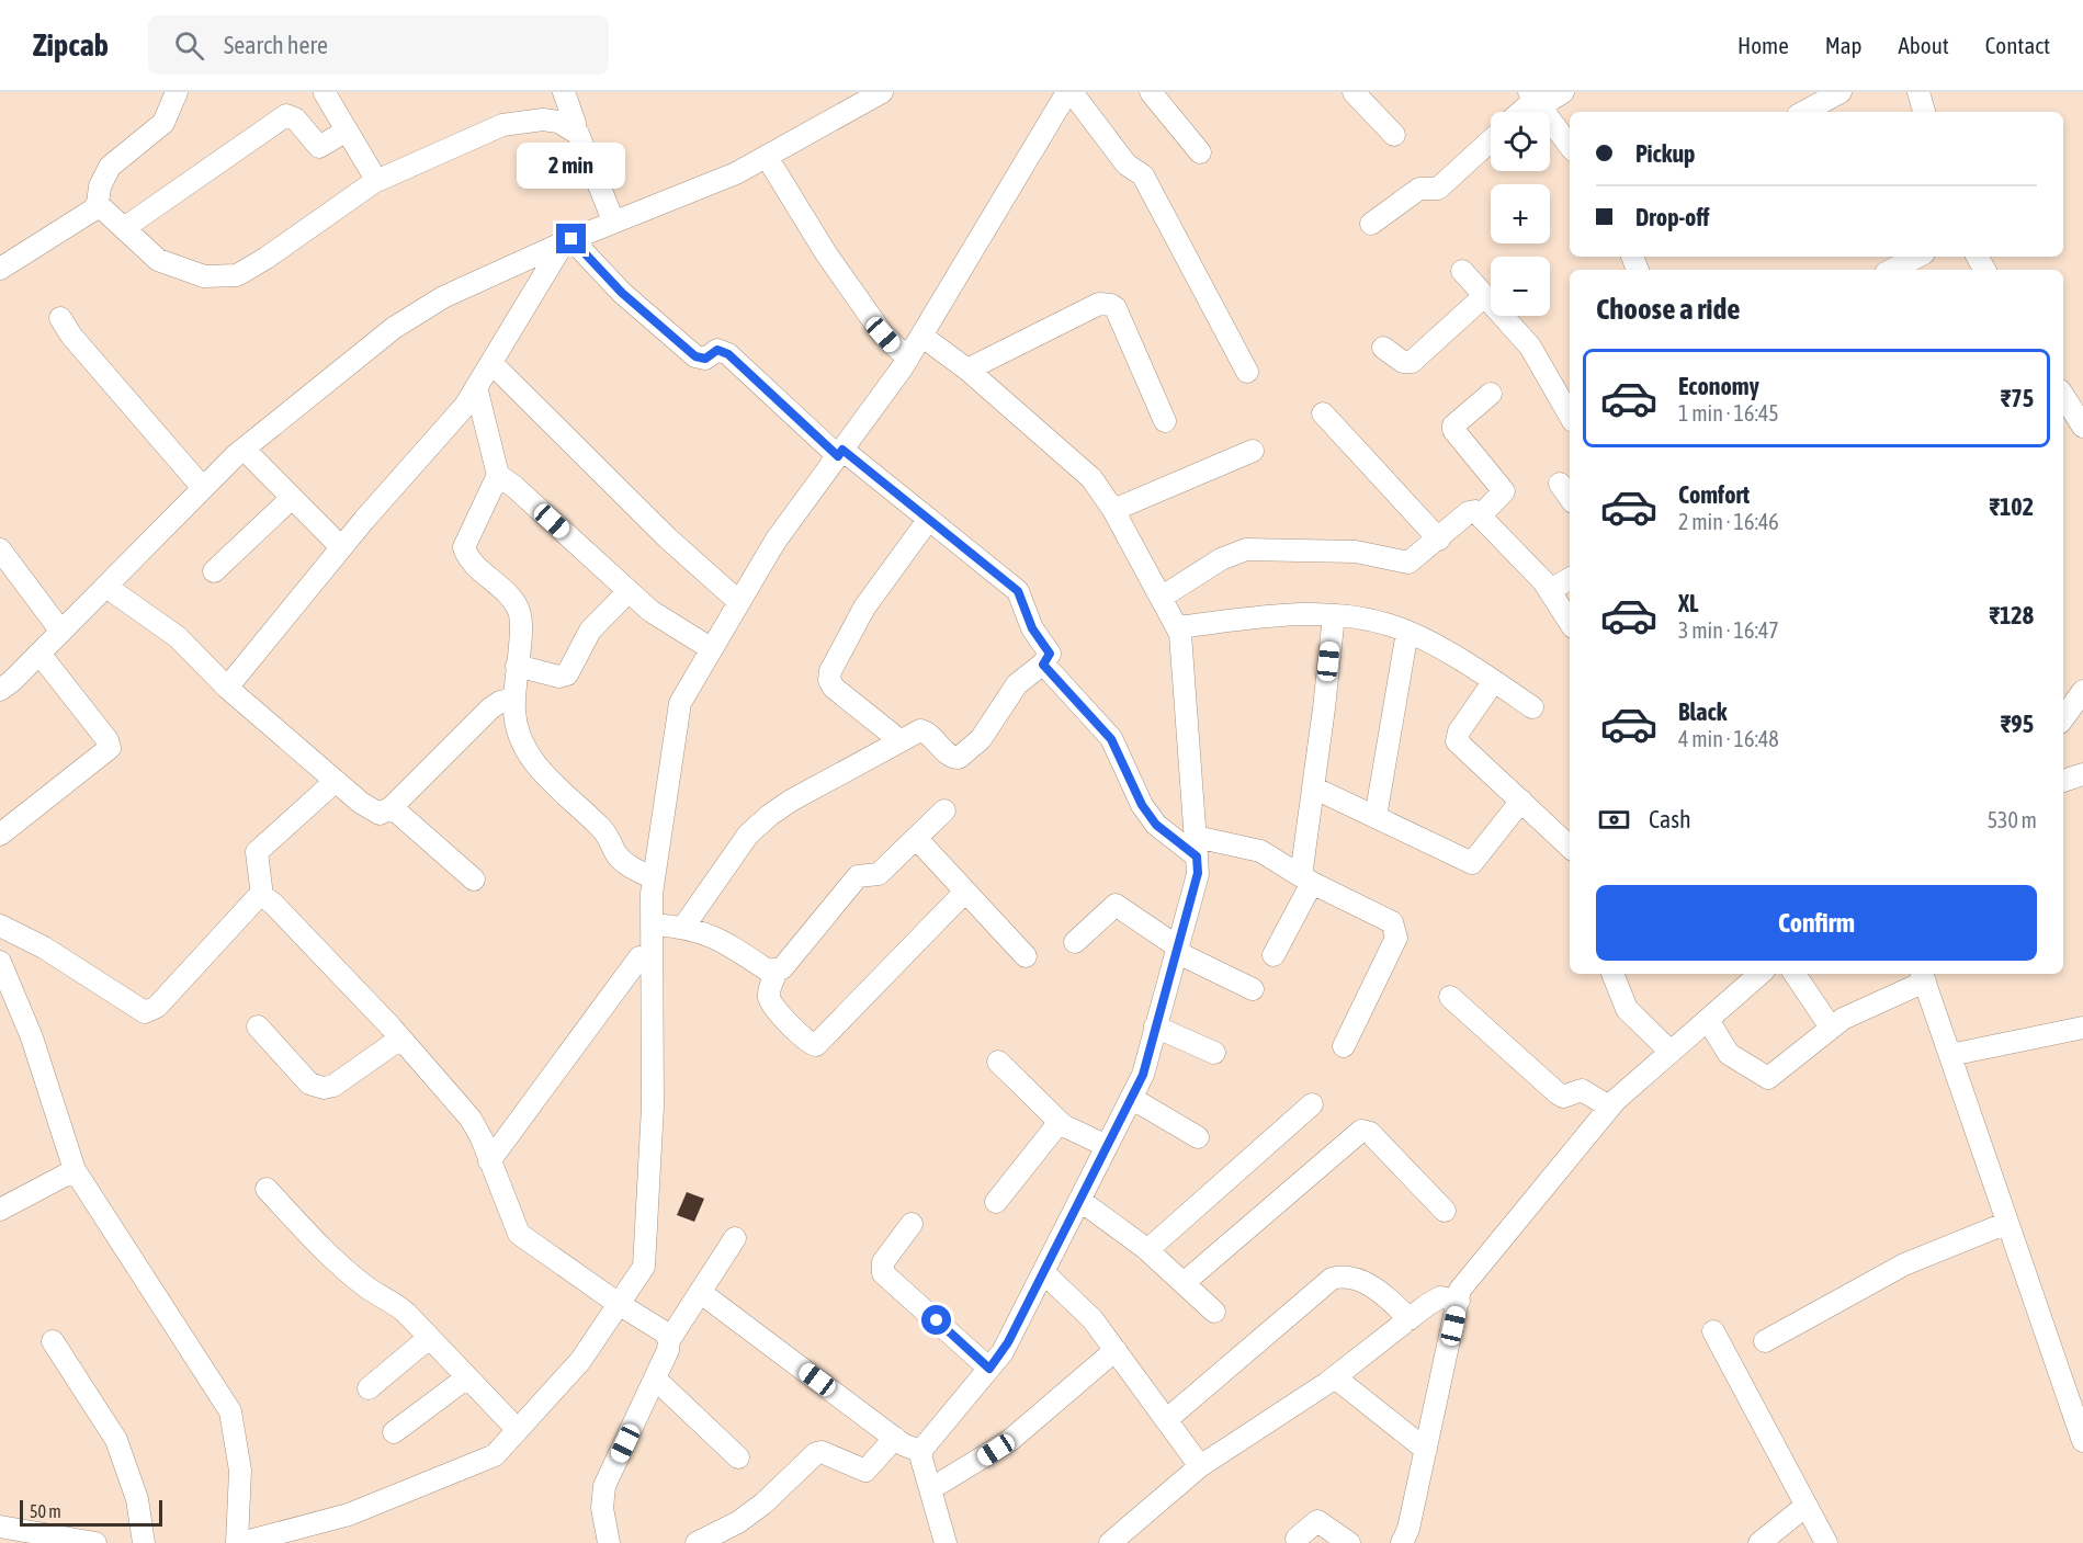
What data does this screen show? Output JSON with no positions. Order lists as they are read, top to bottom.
{
  "scale_bar": "50 m",
  "page": {
    "header": "Zipcab",
    "search": "Search here",
    "nav": [
      "Home",
      "Map",
      "About",
      "Contact"
    ],
    "map_buttons": ["+", "−"],
    "banner": ["Pickup", "Drop-off"],
    "bubble": "2 min",
    "heading": "Choose a ride",
    "list": [
      {
        "name": "Economy",
        "note": "1 min · 16:45",
        "value": "₹75"
      },
      {
        "name": "Comfort",
        "note": "2 min · 16:46",
        "value": "₹102"
      },
      {
        "name": "XL",
        "note": "3 min · 16:47",
        "value": "₹128"
      },
      {
        "name": "Black",
        "note": "4 min · 16:48",
        "value": "₹95"
      }
    ],
    "pay": ["Cash", "530 m"],
    "buttons": "Confirm",
    "scale": "50 m"
  }
}
